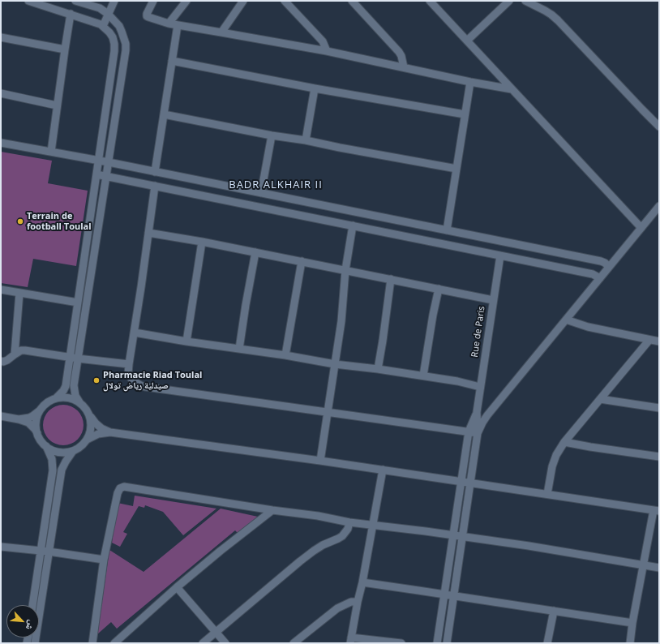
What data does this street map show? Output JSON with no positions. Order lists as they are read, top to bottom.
{
  "streets": {
    "street": ["Rue de Paris"]
  },
  "districts": ["BADR ALKHAIR II"],
  "places": ["Terrain de football Toulal", "Pharmacie Riad Toulal صيدلية رياض تولال"],
  "north": "bottom right"
}
